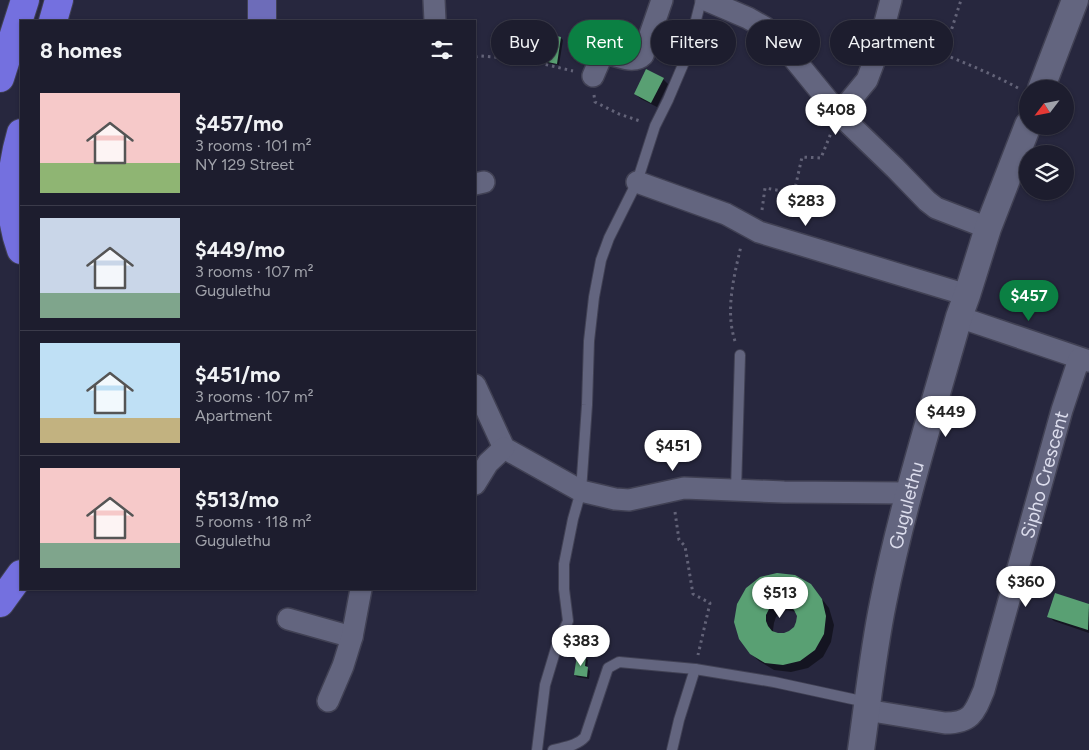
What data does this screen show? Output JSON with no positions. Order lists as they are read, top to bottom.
{
  "streets": {
    "street": ["Sipho Crescent", "Gugulethu"]
  },
  "crossings": [
    ["Sipho Crescent", "Gugulethu"]
  ],
  "north": "bottom left",
  "page": {
    "chip": [
      "Buy",
      "Rent",
      "Filters",
      "New",
      "Apartment"
    ],
    "heading": "8 homes",
    "list": [
      {
        "name": "$457/mo",
        "note": "3 rooms · 101 m² · NY 129 Street"
      },
      {
        "name": "$449/mo",
        "note": "3 rooms · 107 m² · Gugulethu"
      },
      {
        "name": "$451/mo",
        "note": "3 rooms · 107 m² · Apartment"
      },
      {
        "name": "$513/mo",
        "note": "5 rooms · 118 m² · Gugulethu"
      }
    ],
    "price": [
      "$408",
      "$283",
      "$457",
      "$449",
      "$451",
      "$360",
      "$513",
      "$383"
    ]
  }
}
